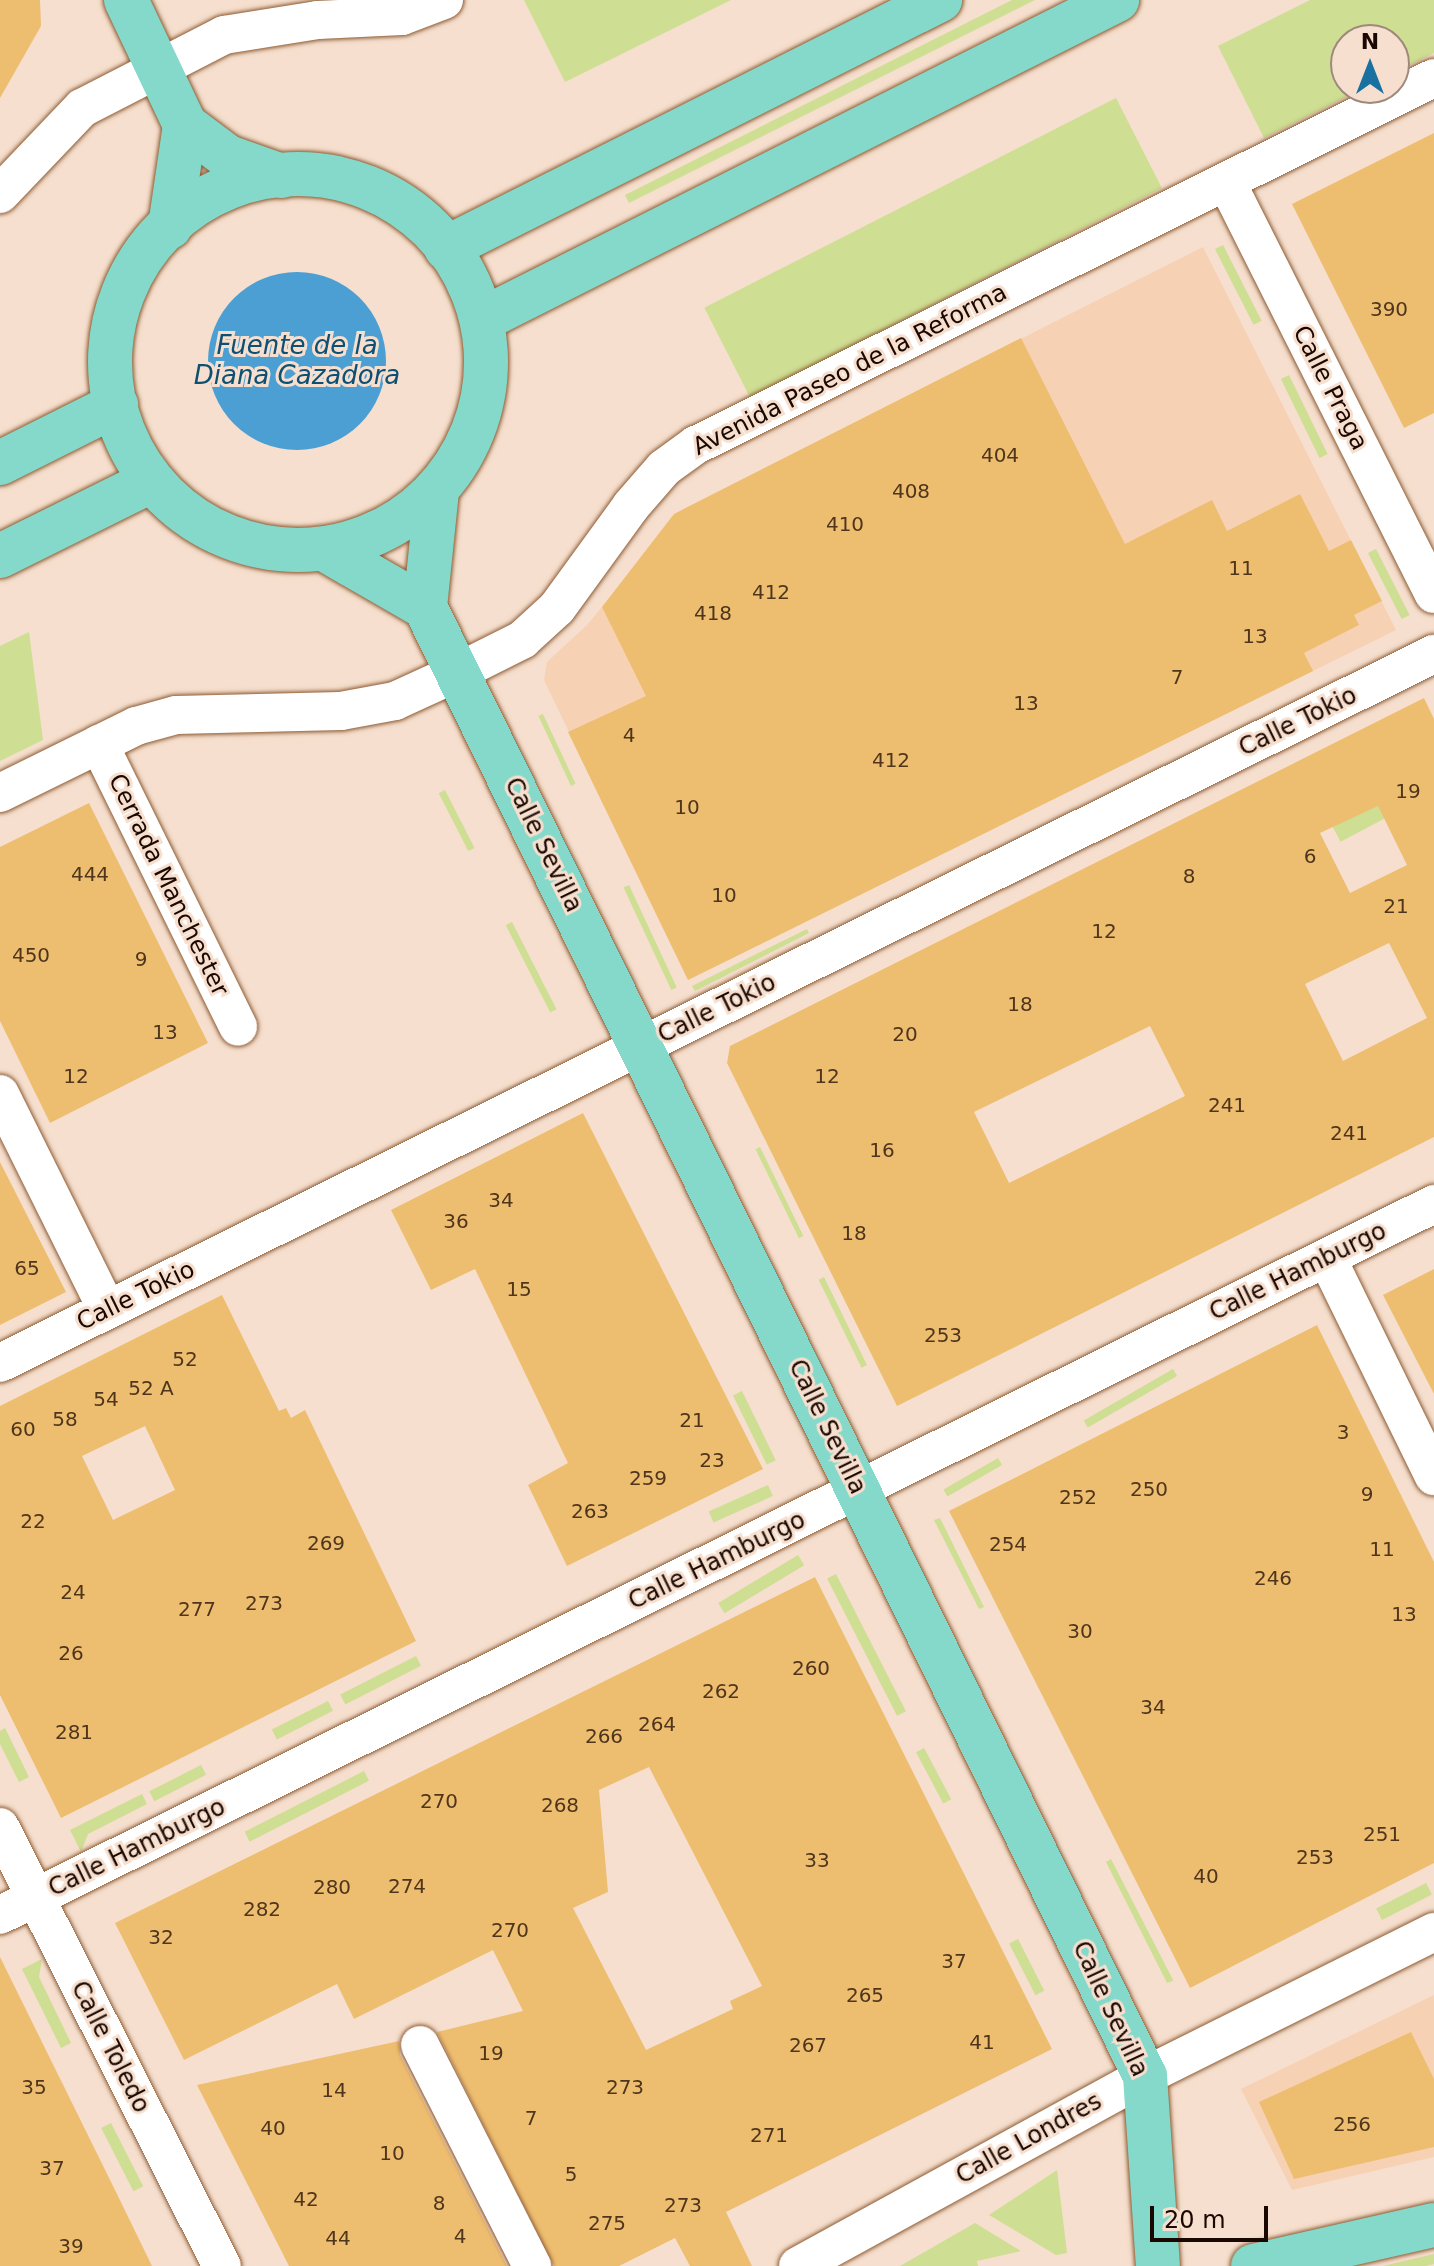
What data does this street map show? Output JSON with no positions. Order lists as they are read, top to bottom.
{
  "streets": {
    "main road": ["Calle Sevilla"],
    "street": [
      "Avenida Paseo de la Reforma",
      "Calle Praga",
      "Calle Tokio",
      "Cerrada Manchester",
      "Calle Hamburgo",
      "Calle Toledo",
      "Calle Londres"
    ]
  },
  "crossings": [
    ["Avenida Paseo de la Reforma", "Calle Praga"],
    ["Avenida Paseo de la Reforma", "Calle Sevilla"],
    ["Avenida Paseo de la Reforma", "Cerrada Manchester"],
    ["Calle Tokio", "Calle Sevilla"],
    ["Calle Sevilla", "Calle Hamburgo"],
    ["Calle Sevilla", "Calle Londres"],
    ["Calle Hamburgo", "Calle Toledo"]
  ],
  "water": ["Fuente de la Diana Cazadora"],
  "house_numbers": [
    "390",
    "404",
    "408",
    "410",
    "11",
    "412",
    "418",
    "13",
    "7",
    "13",
    "4",
    "412",
    "19",
    "10",
    "6",
    "444",
    "8",
    "10",
    "21",
    "12",
    "450",
    "9",
    "18",
    "13",
    "20",
    "12",
    "12",
    "241",
    "241",
    "16",
    "34",
    "36",
    "18",
    "65",
    "15",
    "253",
    "52",
    "52 A",
    "54",
    "58",
    "21",
    "60",
    "3",
    "23",
    "259",
    "250",
    "9",
    "252",
    "263",
    "22",
    "269",
    "254",
    "11",
    "246",
    "24",
    "273",
    "277",
    "13",
    "30",
    "26",
    "260",
    "262",
    "34",
    "264",
    "281",
    "266",
    "270",
    "268",
    "251",
    "253",
    "33",
    "40",
    "274",
    "280",
    "282",
    "270",
    "32",
    "37",
    "265",
    "41",
    "267",
    "19",
    "35",
    "273",
    "14",
    "7",
    "256",
    "40",
    "271",
    "10",
    "37",
    "5",
    "42",
    "8",
    "273",
    "275",
    "4",
    "44",
    "39"
  ],
  "scale_bar": "20 m",
  "north": "top"
}
